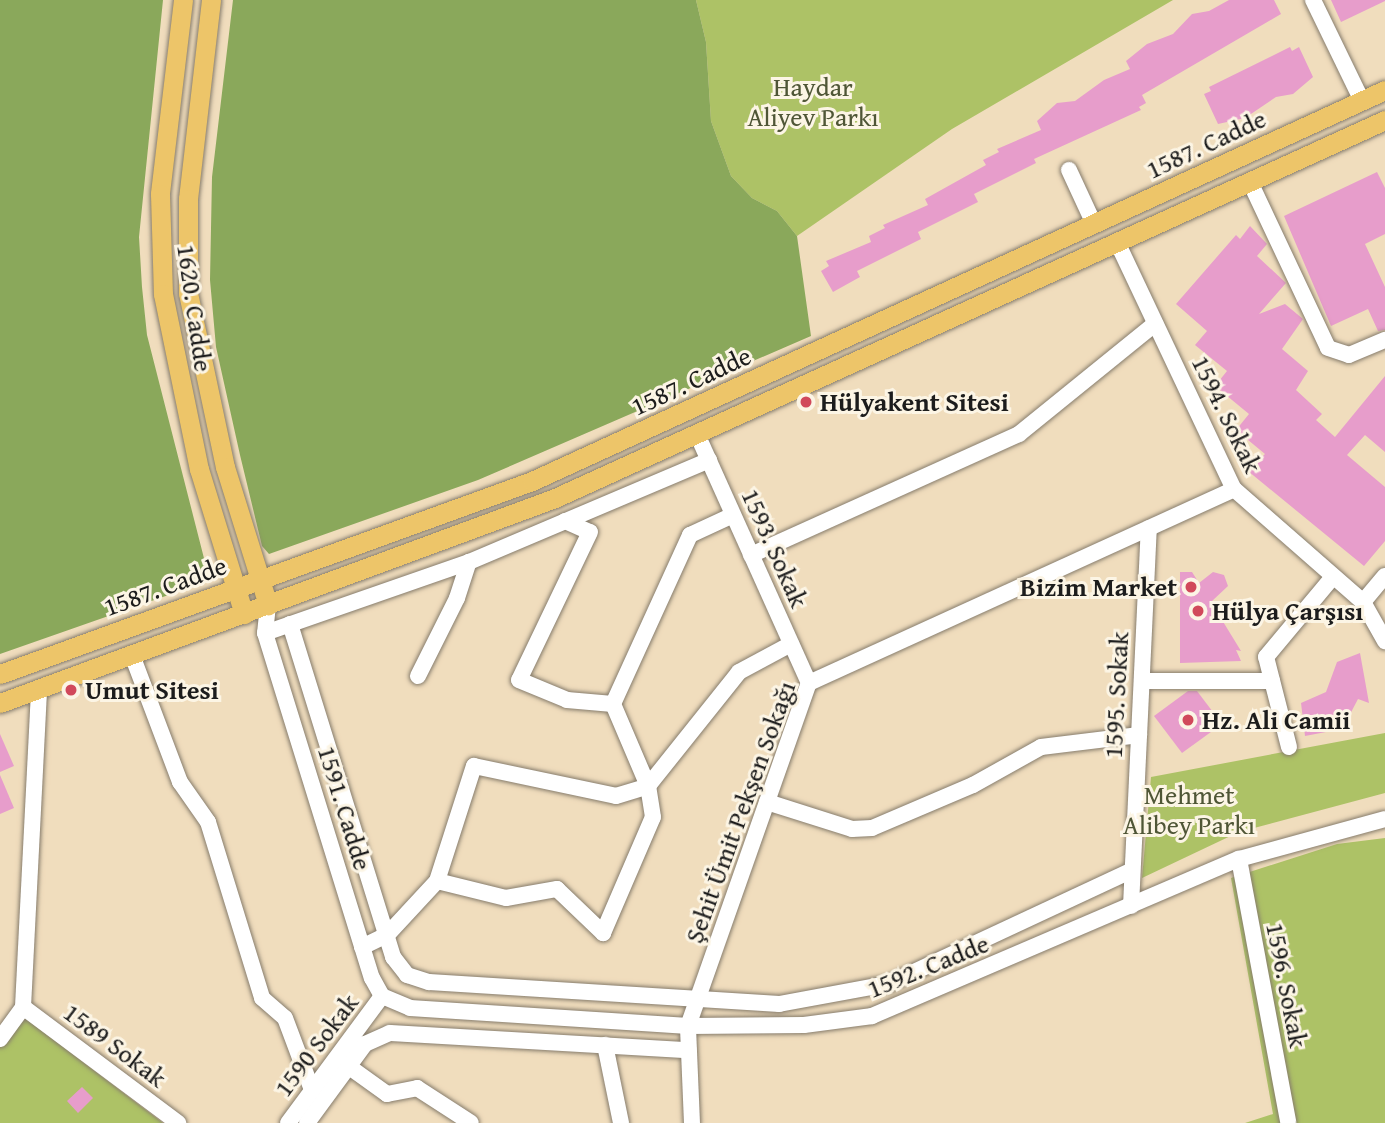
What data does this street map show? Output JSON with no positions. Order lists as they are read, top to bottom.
{
  "streets": {
    "main road": ["1587. Cadde", "1620. Cadde"],
    "street": [
      "1594. Sokak",
      "1593. Sokak",
      "1595. Sokak",
      "1591. Cadde",
      "Şehit Ümit Pekşen Sokağı",
      "1592. Cadde",
      "1596. Sokak",
      "1589 Sokak",
      "1590 Sokak"
    ]
  },
  "crossings": [
    ["1587. Cadde", "1620. Cadde"],
    ["1587. Cadde", "1594. Sokak"],
    ["1587. Cadde", "1593. Sokak"],
    ["1594. Sokak", "Şehit Ümit Pekşen Sokağı"],
    ["1593. Sokak", "Şehit Ümit Pekşen Sokağı"],
    ["1595. Sokak", "Şehit Ümit Pekşen Sokağı"],
    ["1595. Sokak", "1592. Cadde"],
    ["1591. Cadde", "1592. Cadde"],
    ["1591. Cadde", "1590 Sokak"],
    ["Şehit Ümit Pekşen Sokağı", "1592. Cadde"],
    ["1592. Cadde", "1596. Sokak"],
    ["1592. Cadde", "1590 Sokak"]
  ],
  "parks": ["Haydar Aliyev Parkı", "Mehmet Alibey Parkı"],
  "places": [
    "Hülyakent Sitesi",
    "Bizim Market",
    "Hülya Çarşısı",
    "Umut Sitesi",
    "Hz. Ali Camii"
  ]
}
